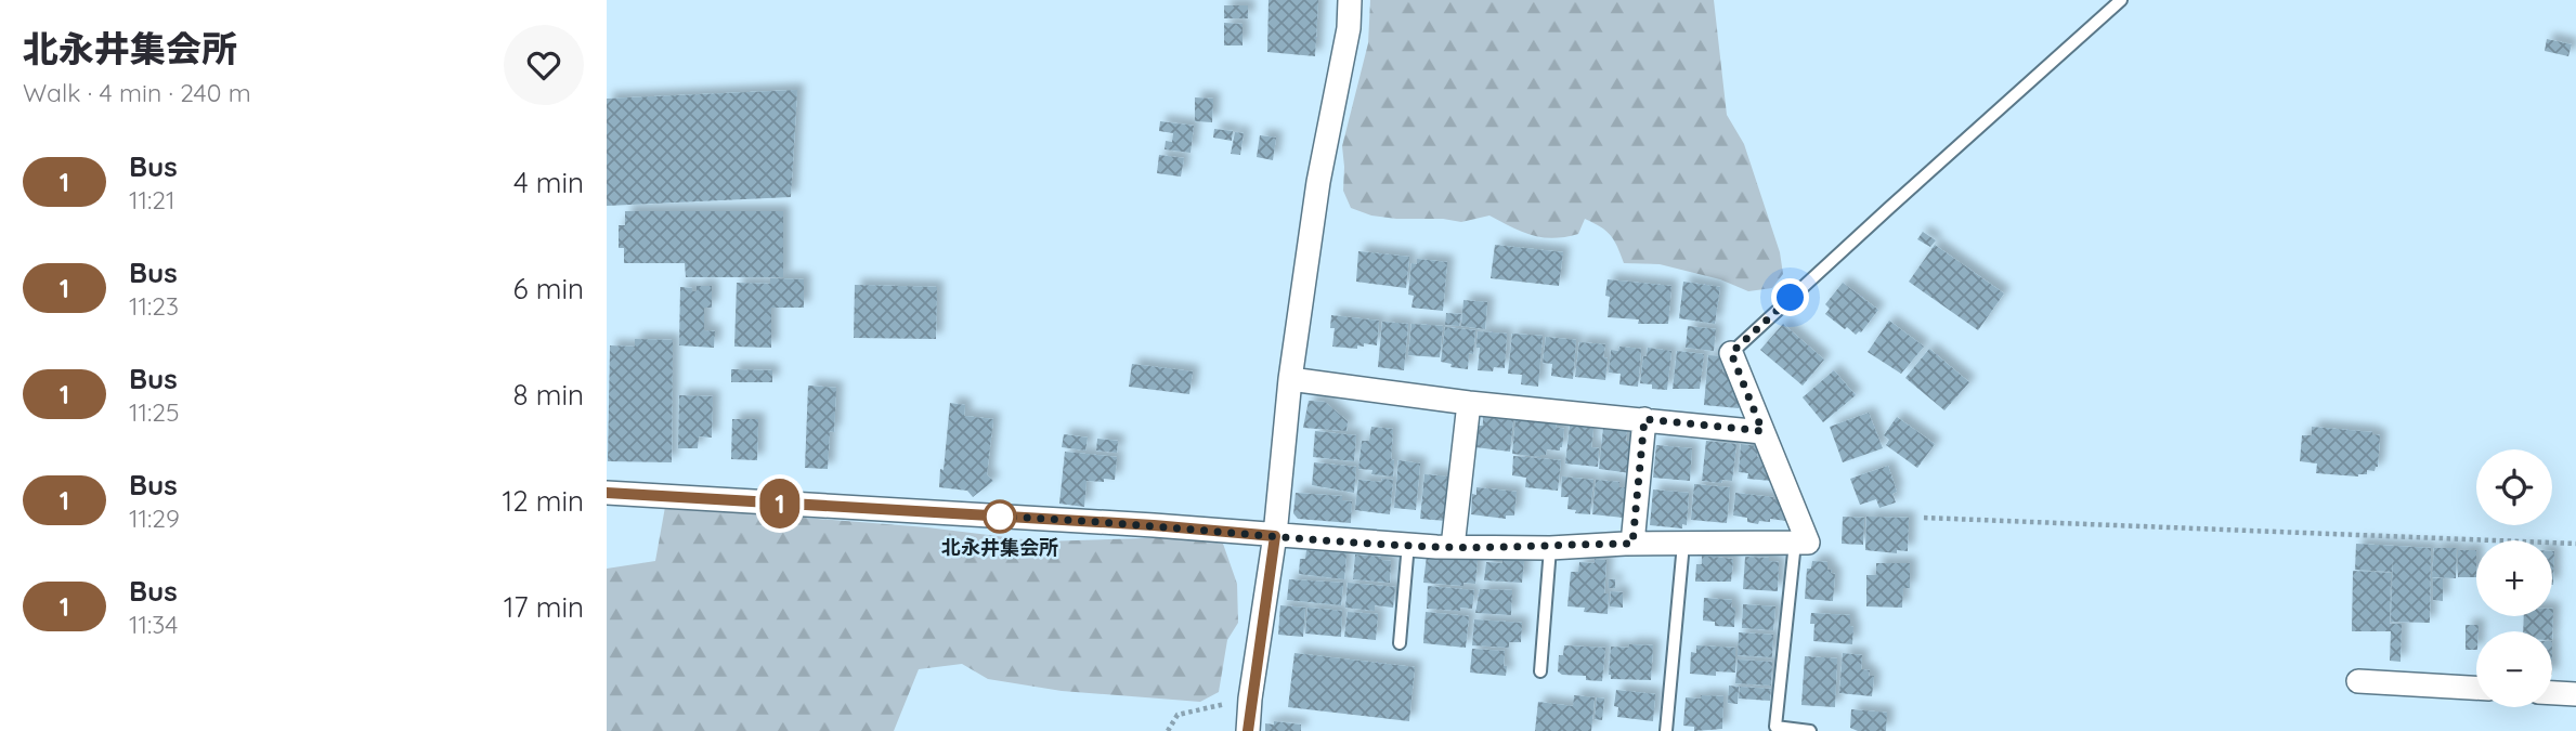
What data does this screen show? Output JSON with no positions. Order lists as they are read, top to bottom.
{
  "places": ["北永井集会所"],
  "lines": ["bus line 1"],
  "page": {
    "heading": ["北永井集会所", "Walk · 4 min · 240 m"],
    "on_map": "1",
    "list": [
      {
        "mark": "1",
        "name": "Bus",
        "note": "11:21",
        "value": "4 min"
      },
      {
        "mark": "1",
        "name": "Bus",
        "note": "11:23",
        "value": "6 min"
      },
      {
        "mark": "1",
        "name": "Bus",
        "note": "11:25",
        "value": "8 min"
      },
      {
        "mark": "1",
        "name": "Bus",
        "note": "11:29",
        "value": "12 min"
      },
      {
        "mark": "1",
        "name": "Bus",
        "note": "11:34",
        "value": "17 min"
      }
    ],
    "map_buttons": ["+", "−"]
  }
}
